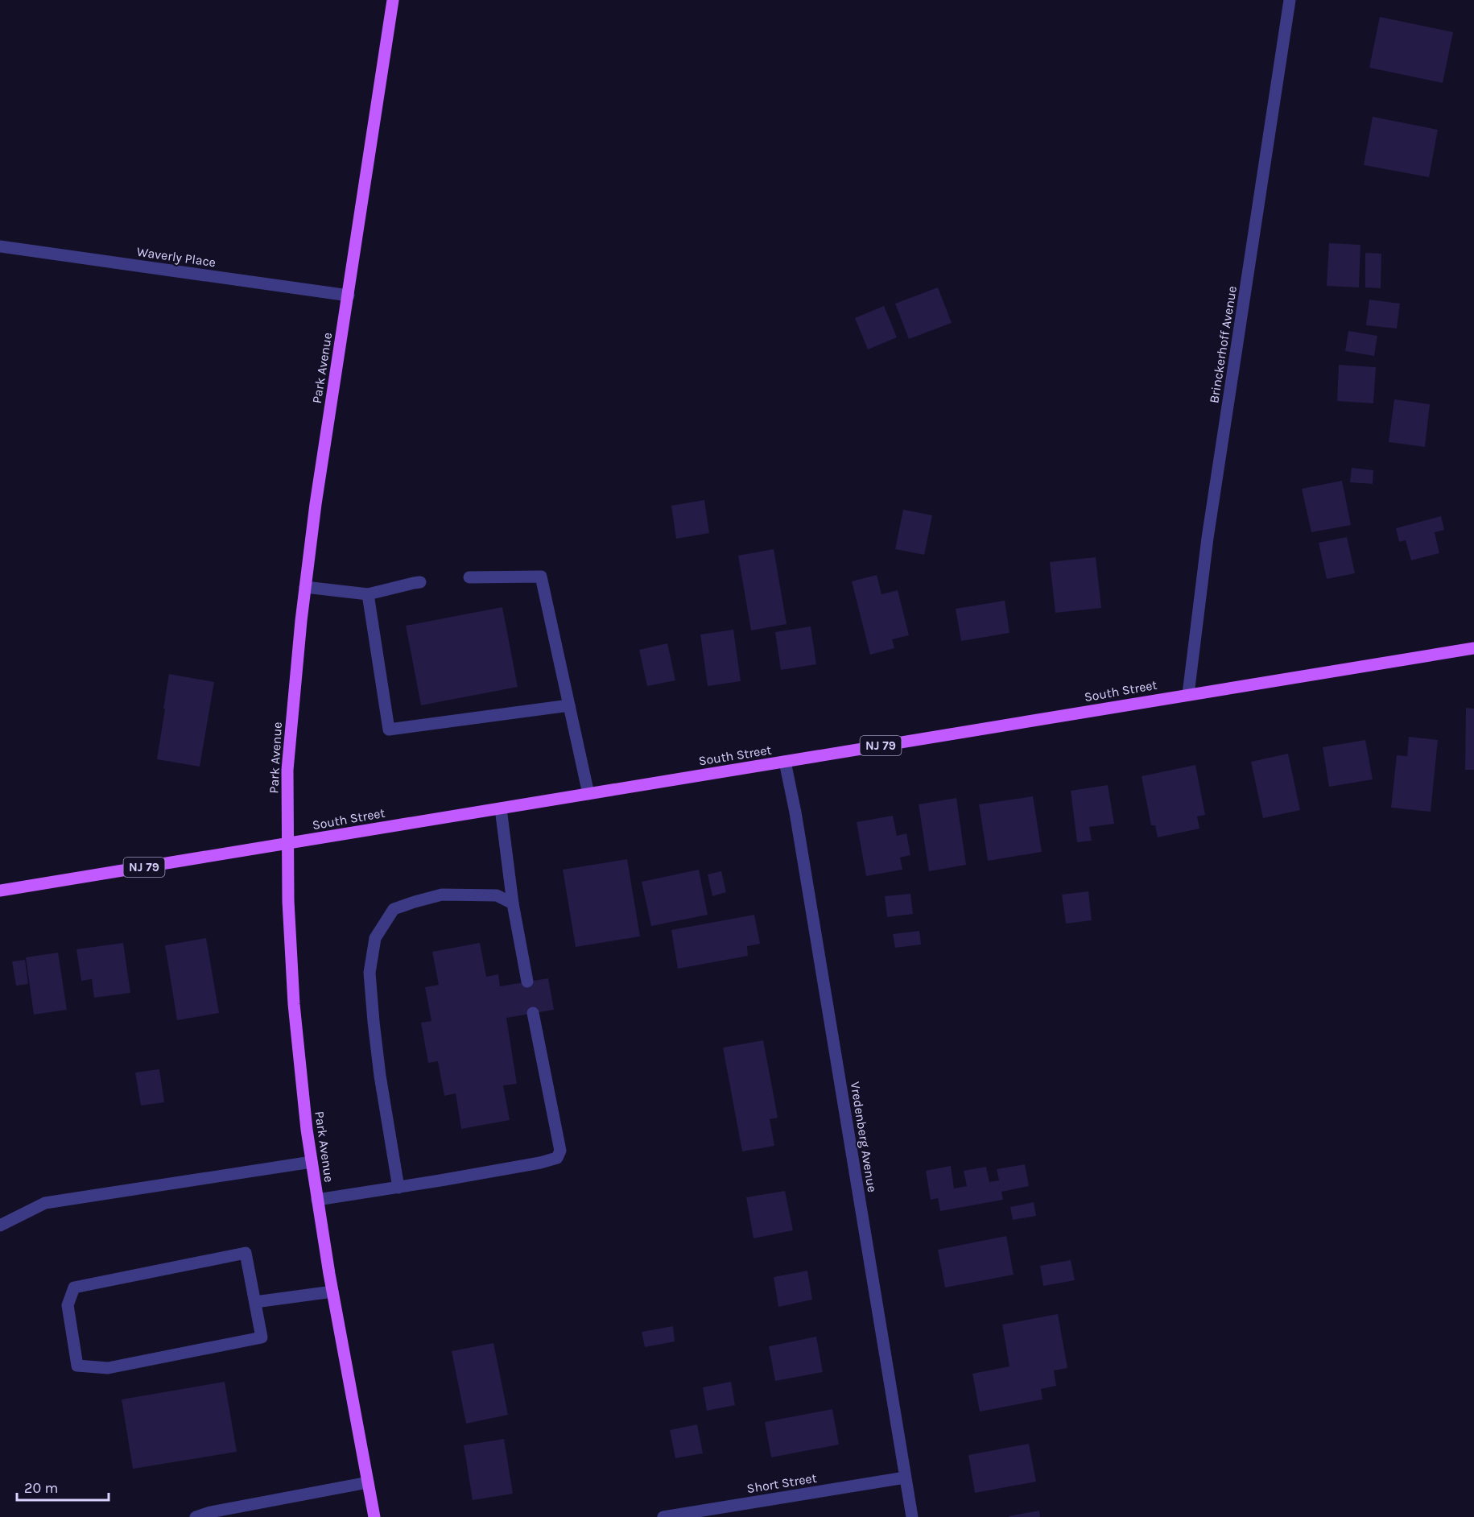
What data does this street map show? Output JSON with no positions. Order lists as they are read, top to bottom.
{
  "streets": {
    "main road": ["Park Avenue", "South Street", "NJ 79"],
    "street": [
      "Waverly Place",
      "Brinckerhoff Avenue",
      "Vredenberg Avenue",
      "Short Street"
    ]
  },
  "crossings": [
    ["Waverly Place", "Park Avenue"],
    ["Brinckerhoff Avenue", "South Street"],
    ["Park Avenue", "South Street"],
    ["South Street", "Vredenberg Avenue"],
    ["Vredenberg Avenue", "Short Street"]
  ],
  "scale_bar": "20 m"
}
